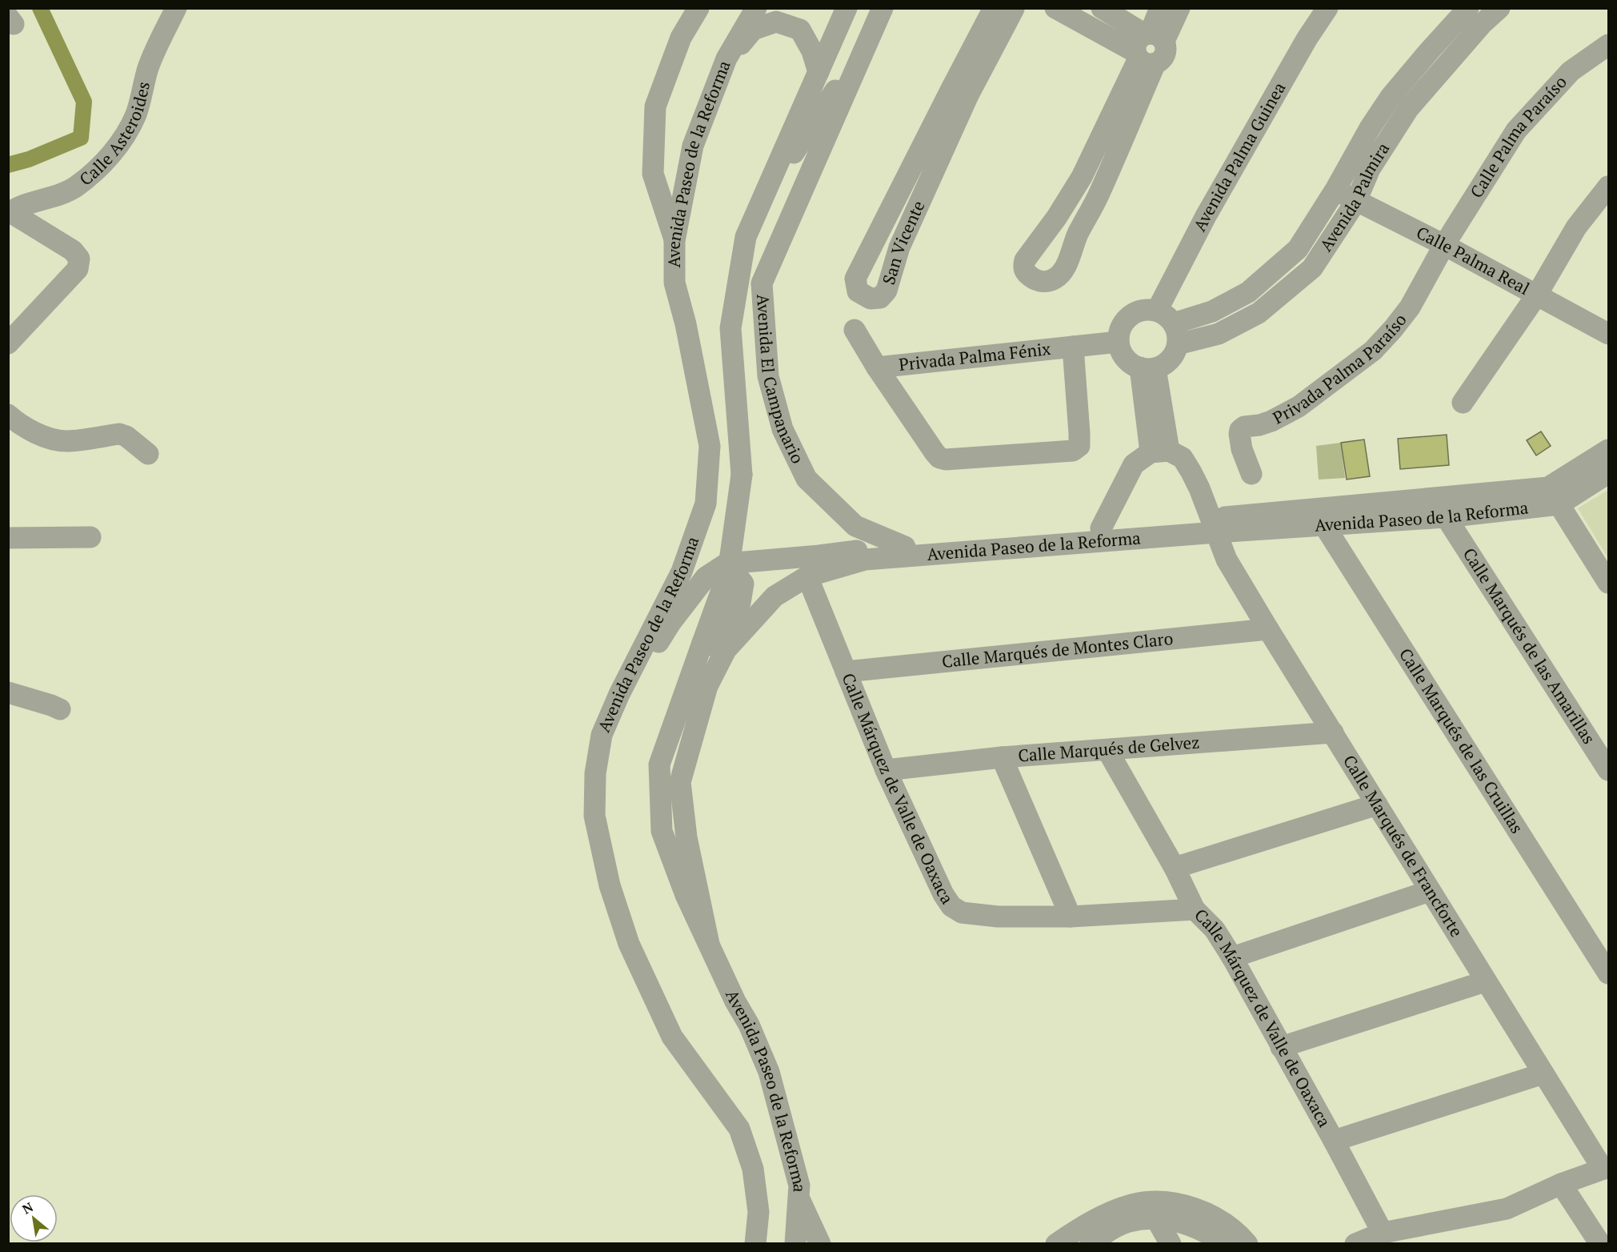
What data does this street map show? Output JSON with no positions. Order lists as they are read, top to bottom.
{
  "streets": {
    "street": [
      "Calle Asteroides",
      "Calle Palma Paraíso",
      "Avenida Palma Guinea",
      "Avenida Paseo de la Reforma",
      "Avenida Palmira",
      "San Vicente",
      "Calle Palma Real",
      "Privada Palma Fénix",
      "Privada Palma Paraíso",
      "Avenida El Campanario",
      "Calle Marqués de las Amarillas",
      "Calle Marqués de Montes Claro",
      "Calle Marqués de las Cruillas",
      "Calle Marqués de Gelvez",
      "Calle Márquez de Valle de Oaxaca",
      "Calle Marqués de Francforte"
    ]
  },
  "crossings": [
    ["Calle Palma Paraíso", "Calle Palma Real"],
    ["Calle Palma Paraíso", "Privada Palma Paraíso"],
    ["Avenida Palma Guinea", "Avenida Palmira"],
    ["Avenida Palma Guinea", "Privada Palma Fénix"],
    ["Avenida Paseo de la Reforma", "Avenida El Campanario"],
    ["Avenida Paseo de la Reforma", "Calle Marqués de las Amarillas"],
    ["Avenida Paseo de la Reforma", "Calle Marqués de las Cruillas"],
    ["Avenida Paseo de la Reforma", "Calle Márquez de Valle de Oaxaca"],
    ["Avenida Paseo de la Reforma", "Calle Marqués de Francforte"],
    ["Avenida Palmira", "Calle Palma Real"],
    ["Avenida Palmira", "Privada Palma Fénix"],
    ["Calle Palma Real", "Privada Palma Paraíso"],
    ["Calle Marqués de Montes Claro", "Calle Márquez de Valle de Oaxaca"],
    ["Calle Marqués de Montes Claro", "Calle Marqués de Francforte"],
    ["Calle Marqués de Gelvez", "Calle Márquez de Valle de Oaxaca"],
    ["Calle Marqués de Gelvez", "Calle Marqués de Francforte"]
  ],
  "north": "top left"
}
